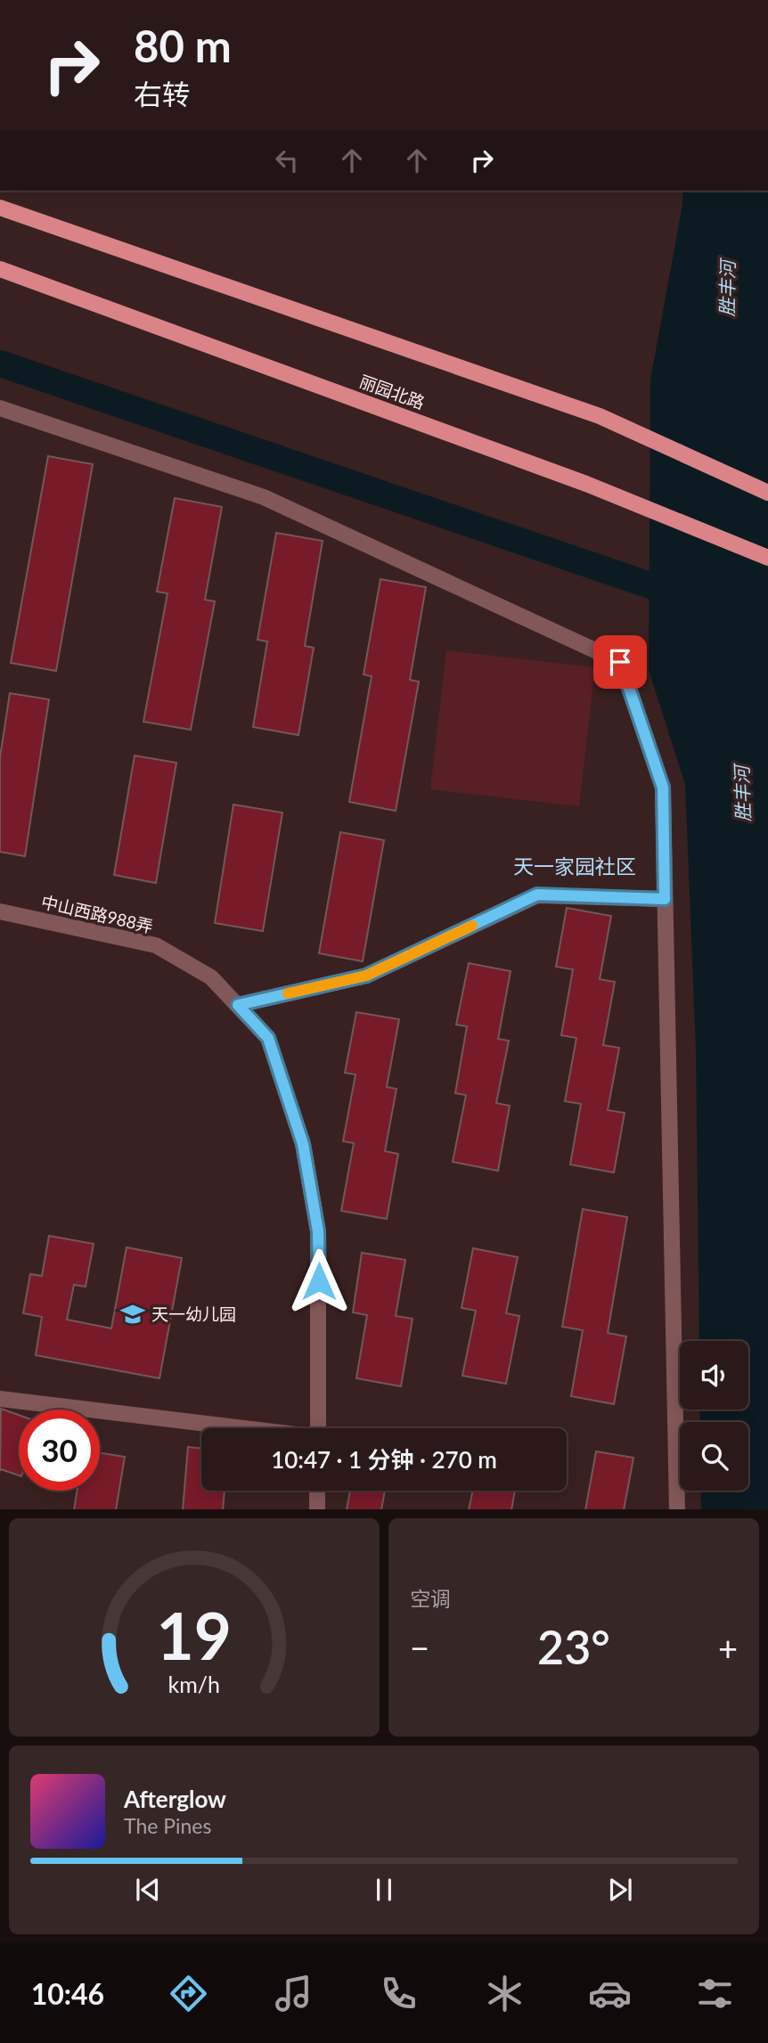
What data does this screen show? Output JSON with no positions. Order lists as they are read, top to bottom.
{
  "streets": {
    "main road": ["丽园北路"],
    "street": ["中山西路988弄"]
  },
  "districts": ["天一家园社区"],
  "water": ["胜丰河"],
  "places": {
    "school or university": ["天一幼儿园"]
  },
  "page": {
    "turn": ["80 m", "右转"],
    "limit": "30",
    "trip": "10:47 · 1 分钟 · 270 m",
    "tile": "空调",
    "heat": ["−", "23°", "+"],
    "song": ["Afterglow", "The Pines"],
    "tabs": "10:46",
    "gauge": ["19", "km/h"]
  }
}
